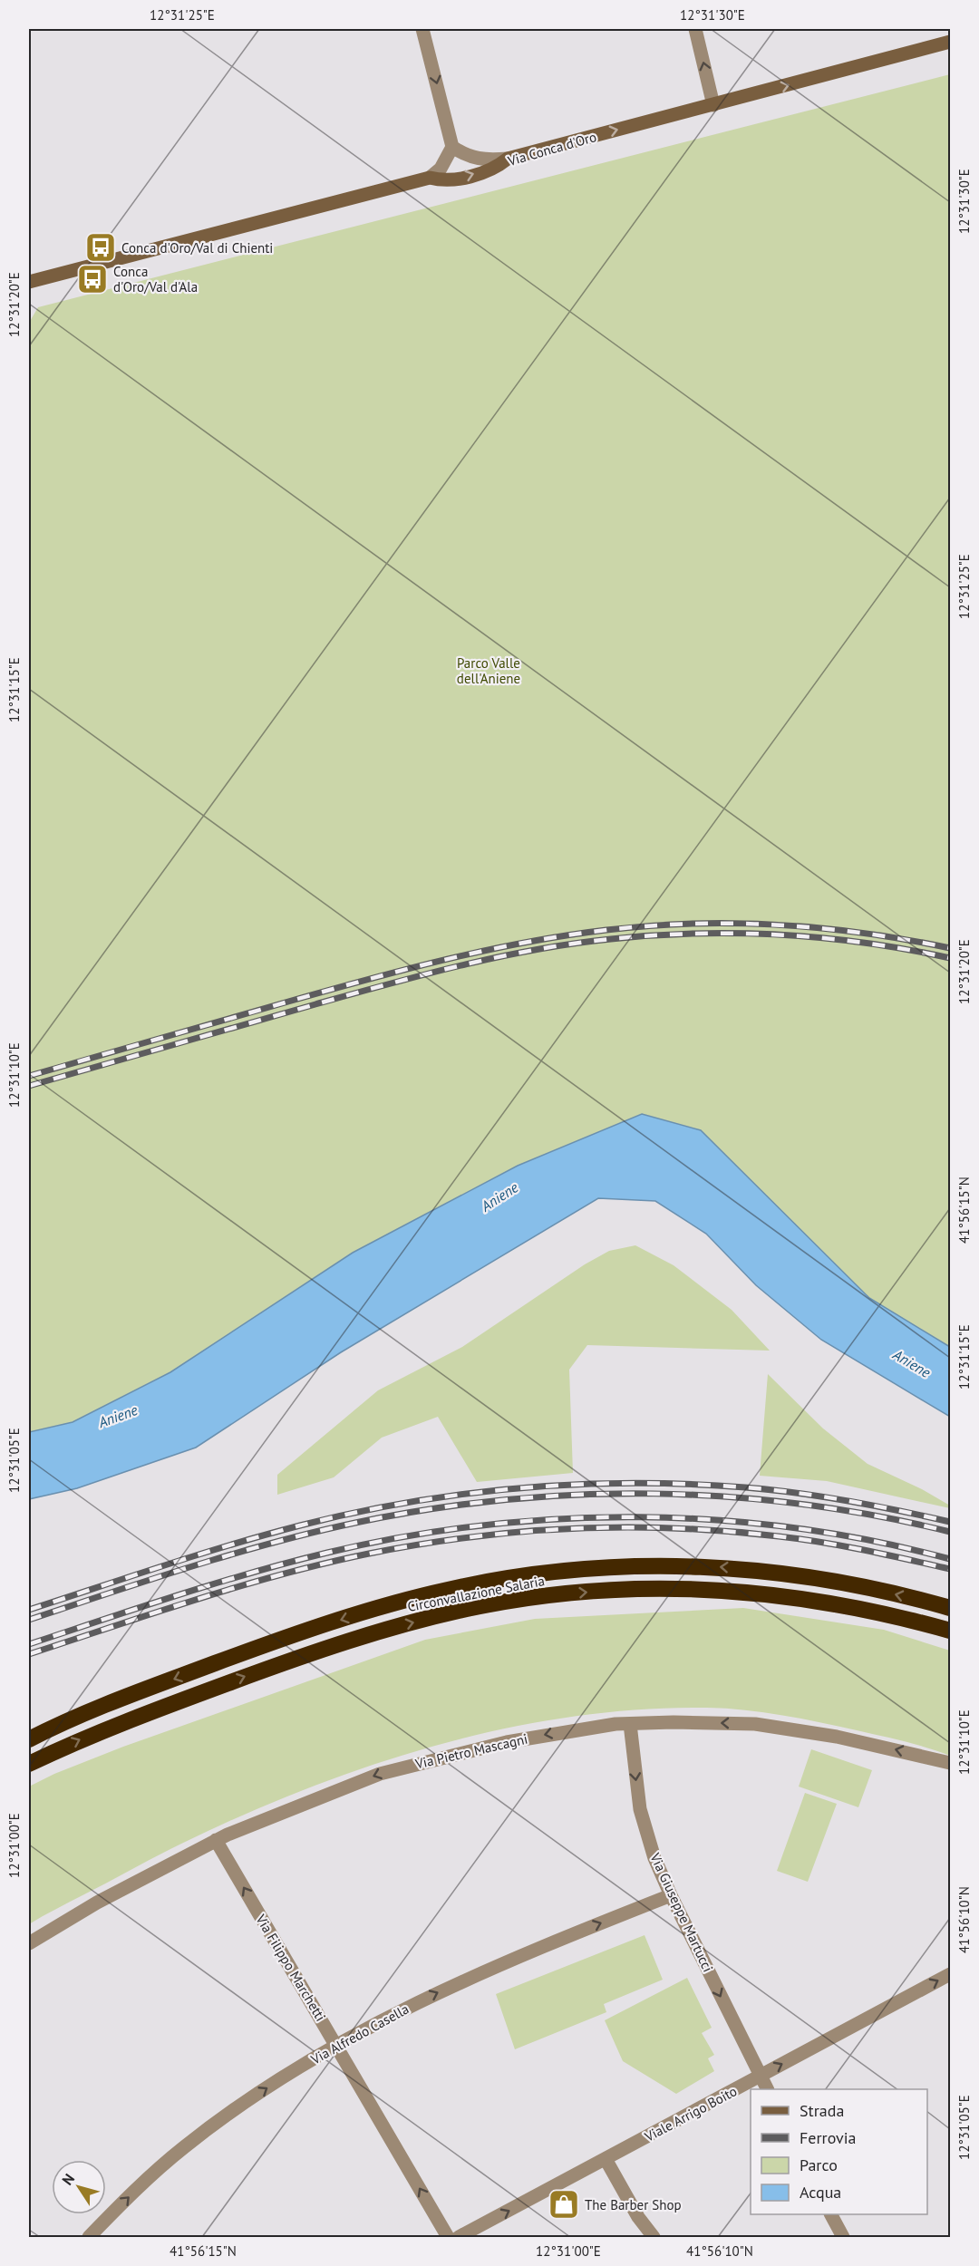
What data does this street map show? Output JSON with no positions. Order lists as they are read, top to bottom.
{
  "streets": {
    "highway": ["Circonvallazione Salaria"],
    "street": [
      "Via Conca d'Oro",
      "Via Pietro Mascagni",
      "Via Giuseppe Martucci",
      "Via Filippo Marchetti",
      "Via Alfredo Casella",
      "Viale Arrigo Boito"
    ]
  },
  "crossings": [
    ["Via Pietro Mascagni", "Via Giuseppe Martucci"],
    ["Via Pietro Mascagni", "Via Filippo Marchetti"],
    ["Via Giuseppe Martucci", "Via Alfredo Casella"],
    ["Via Giuseppe Martucci", "Viale Arrigo Boito"],
    ["Via Filippo Marchetti", "Via Alfredo Casella"]
  ],
  "one_way": [
    "Via Conca d'Oro",
    "Via Pietro Mascagni",
    "Via Giuseppe Martucci",
    "Via Filippo Marchetti",
    "Via Alfredo Casella",
    "Viale Arrigo Boito"
  ],
  "water": ["Aniene"],
  "parks": ["Parco Valle dell'Aniene"],
  "places": {
    "bus stop": ["Conca d'Oro/Val di Chienti", "Conca d'Oro/Val d'Ala"],
    "shop": ["The Barber Shop"]
  },
  "legend": [
    "Strada",
    "Ferrovia",
    "Parco",
    "Acqua"
  ],
  "north": "top left",
  "coordinates": [
    "12°31'25\"E",
    "12°31'30\"E",
    "12°31'20\"E",
    "12°31'15\"E",
    "12°31'10\"E",
    "41°56'15\"N",
    "12°31'05\"E",
    "12°31'00\"E",
    "41°56'10\"N"
  ]
}
